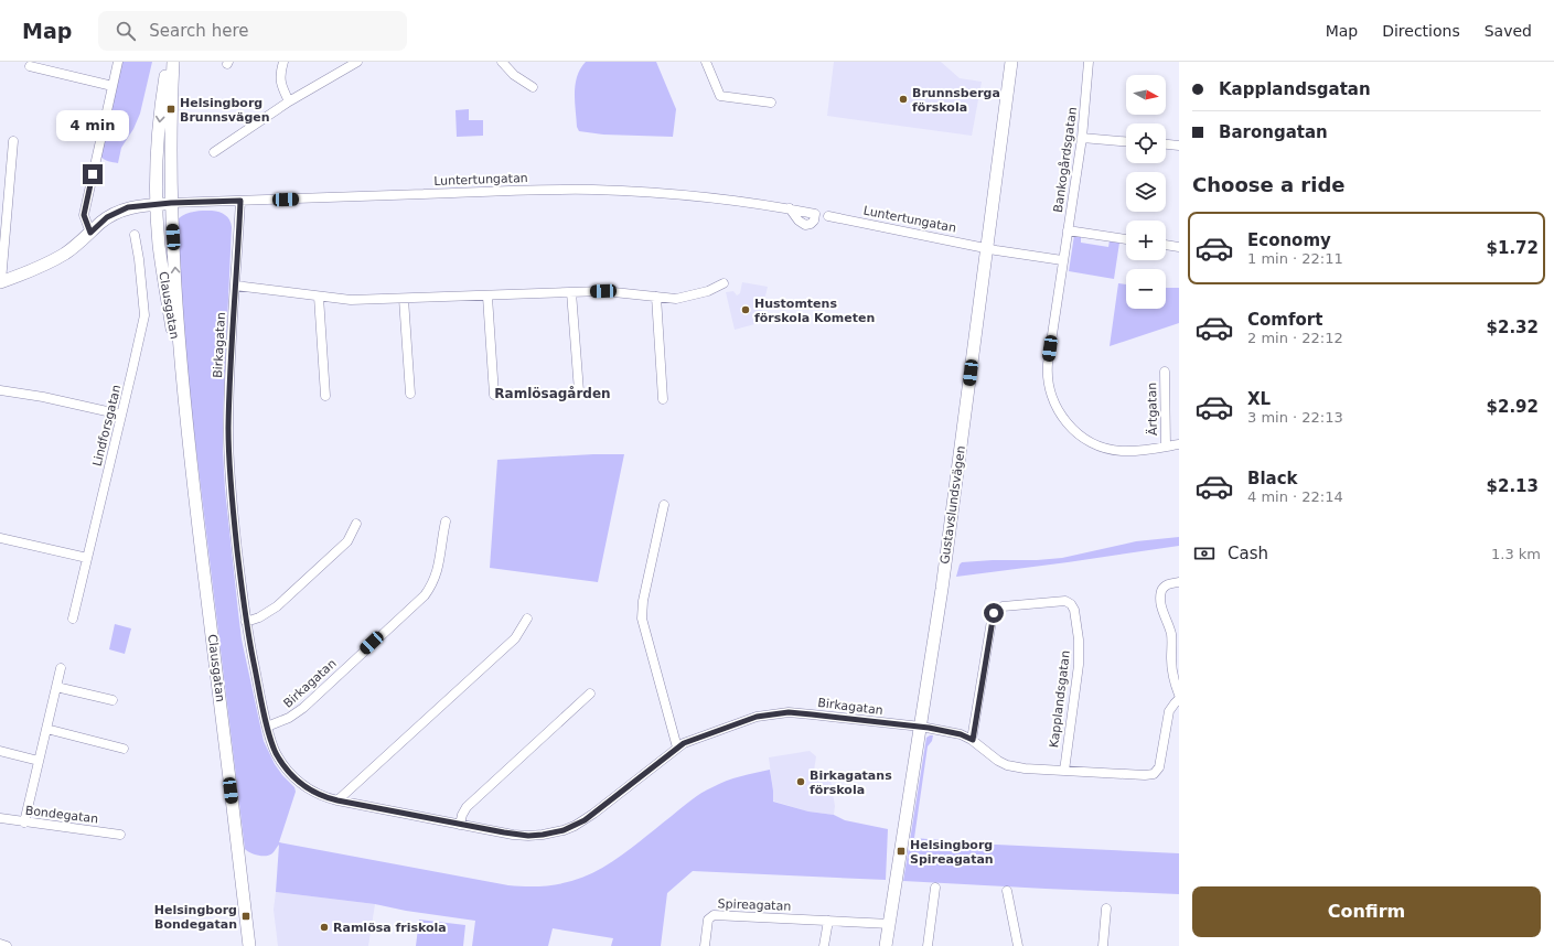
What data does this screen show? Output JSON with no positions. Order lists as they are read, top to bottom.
{
  "streets": {
    "main road": ["Clausgatan", "Gustavslundsvägen"],
    "street": [
      "Bankogårdsgatan",
      "Luntertungatan",
      "Birkagatan",
      "Ärtgatan",
      "Lindforsgatan",
      "Kapplandsgatan",
      "Bondegatan",
      "Spireagatan"
    ]
  },
  "crossings": [
    ["Bankogårdsgatan", "Ärtgatan"],
    ["Luntertungatan", "Clausgatan"],
    ["Luntertungatan", "Birkagatan"],
    ["Luntertungatan", "Gustavslundsvägen"],
    ["Birkagatan", "Gustavslundsvägen"],
    ["Birkagatan", "Kapplandsgatan"],
    ["Gustavslundsvägen", "Spireagatan"]
  ],
  "districts": ["Ramlösagården"],
  "places": {
    "other": [
      "Brunnsberga förskola",
      "Hustomtens förskola Kometen",
      "Birkagatans förskola",
      "Ramlösa friskola"
    ],
    "transit": ["Helsingborg Brunnsvägen", "Helsingborg Spireagatan", "Helsingborg Bondegatan"]
  },
  "north": "right",
  "page": {
    "header": "Map",
    "search": "Search here",
    "nav": ["Map", "Directions", "Saved"],
    "banner": ["Kapplandsgatan", "Barongatan"],
    "map_buttons": ["+", "−"],
    "bubble": "4 min",
    "heading": "Choose a ride",
    "list": [
      {
        "name": "Economy",
        "note": "1 min · 22:11",
        "value": "$1.72"
      },
      {
        "name": "Comfort",
        "note": "2 min · 22:12",
        "value": "$2.32"
      },
      {
        "name": "XL",
        "note": "3 min · 22:13",
        "value": "$2.92"
      },
      {
        "name": "Black",
        "note": "4 min · 22:14",
        "value": "$2.13"
      }
    ],
    "pay": ["Cash", "1.3 km"],
    "buttons": "Confirm"
  }
}
